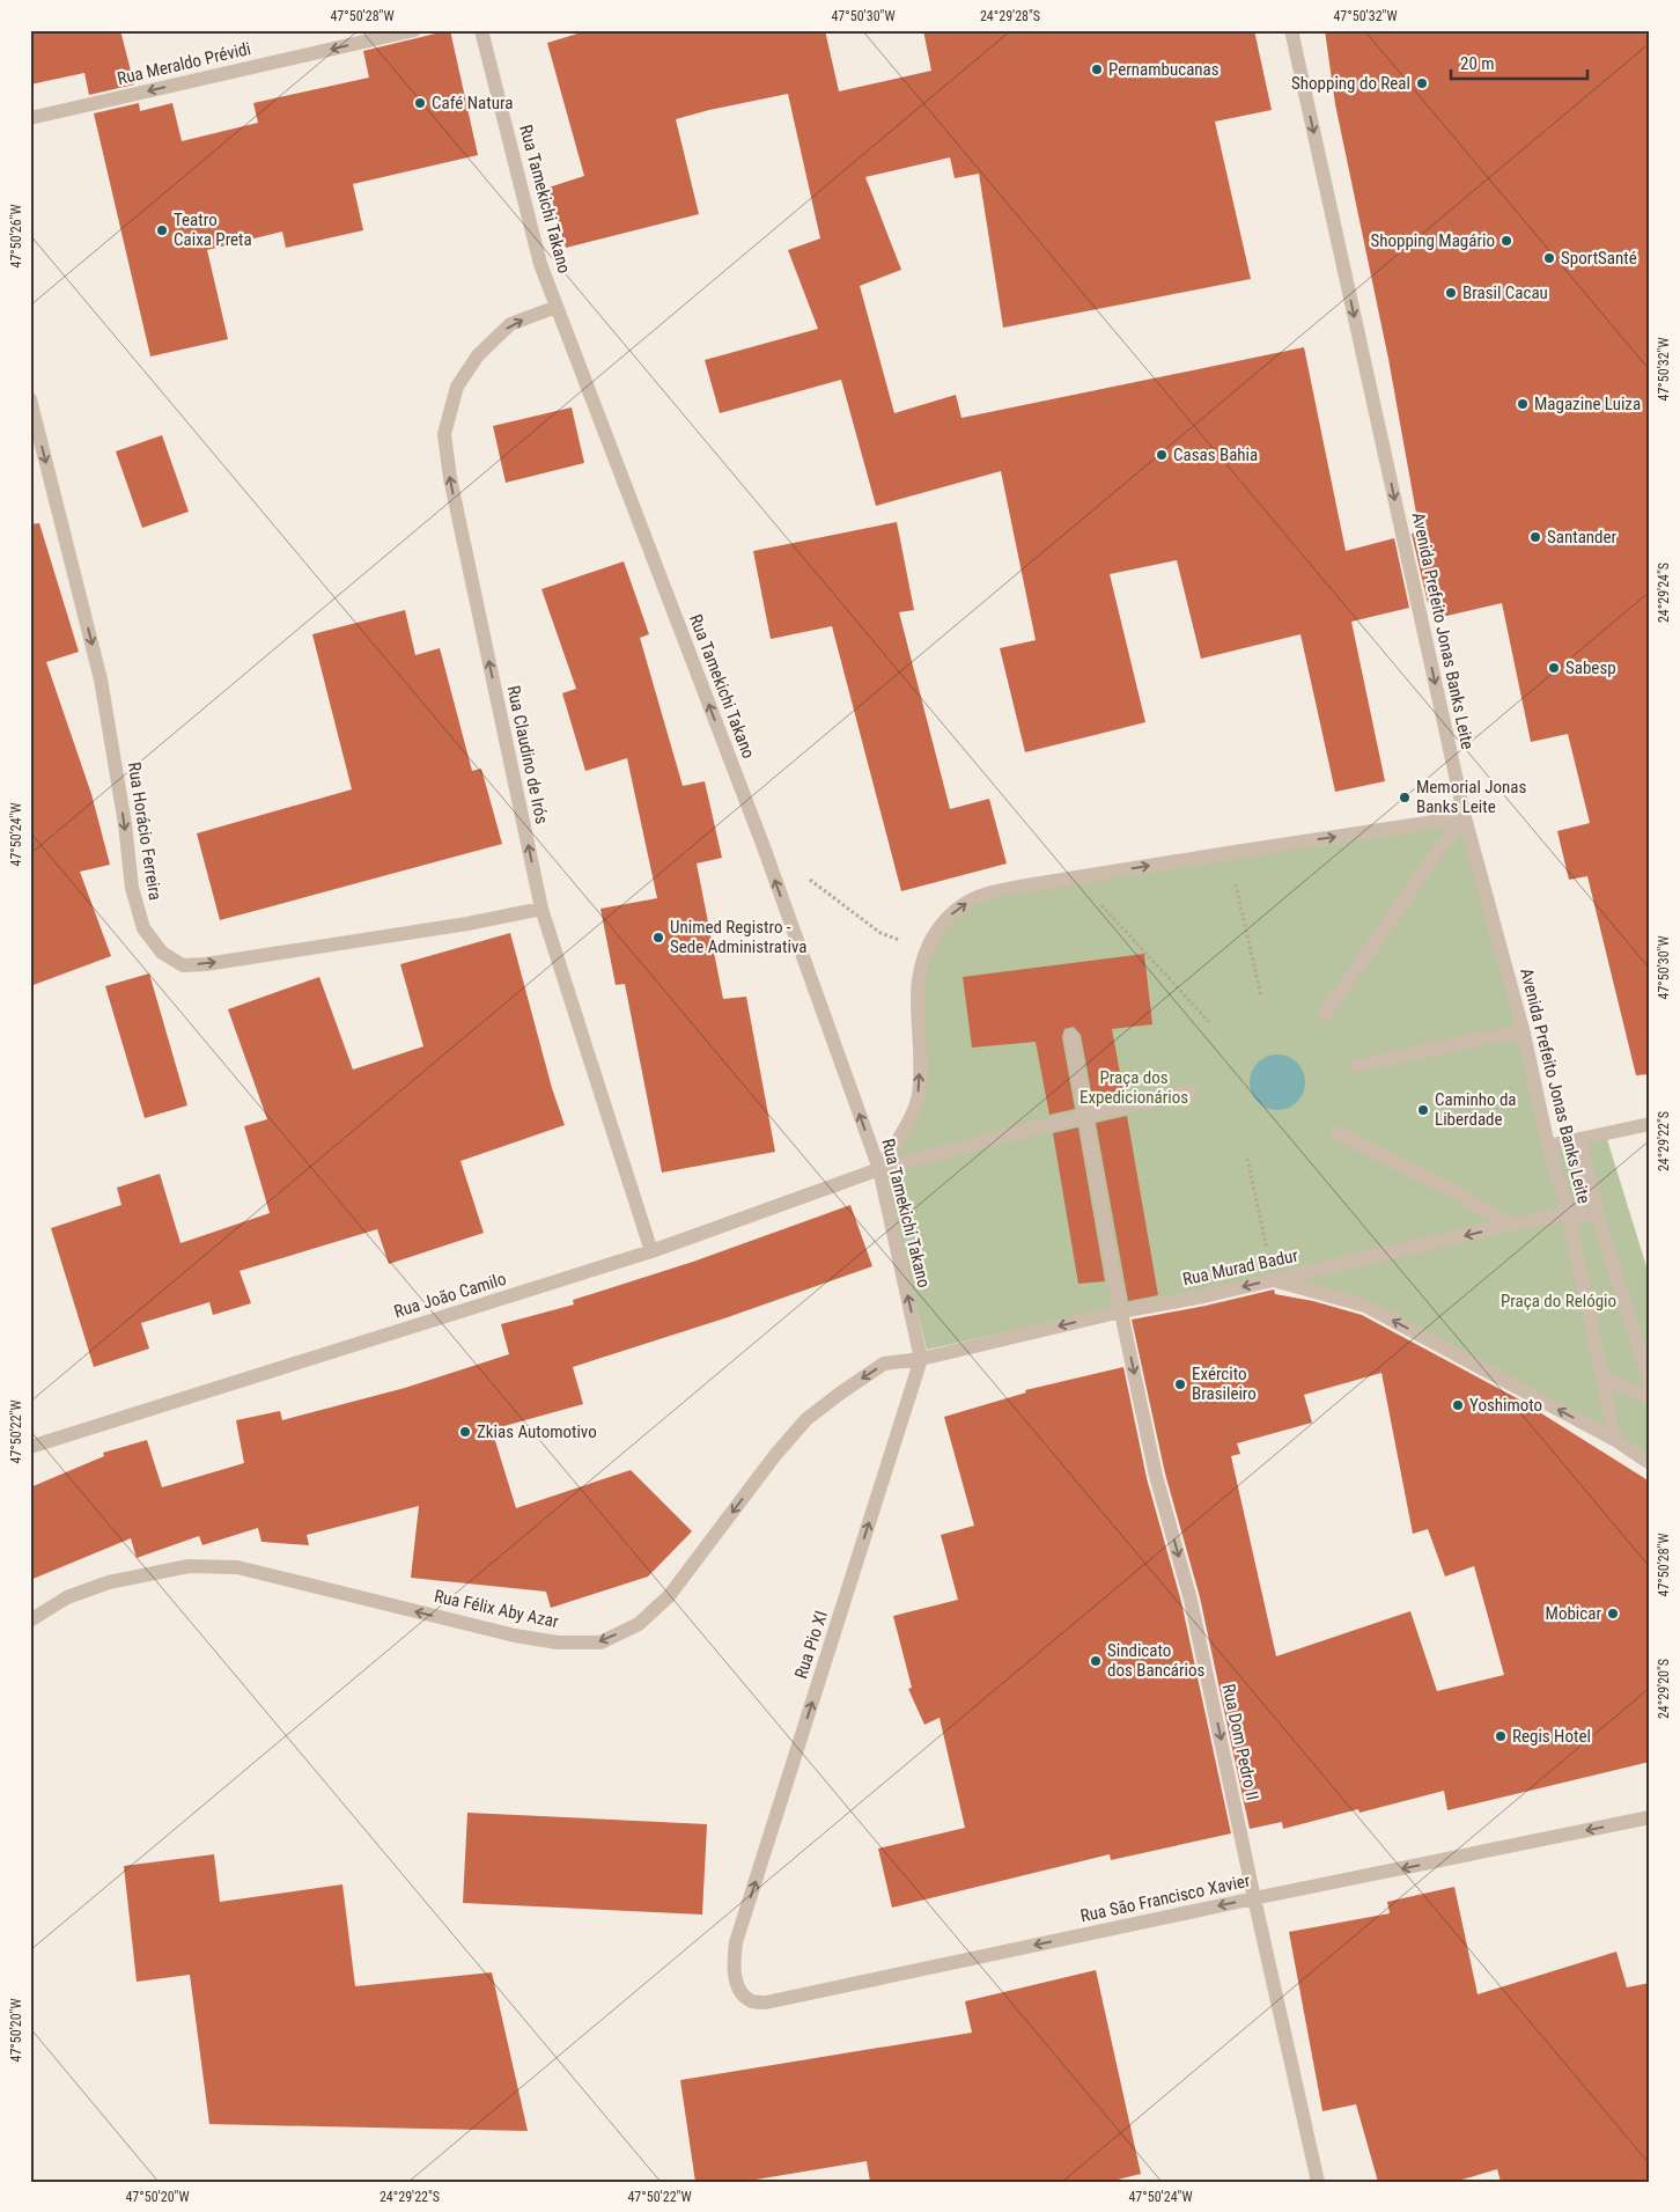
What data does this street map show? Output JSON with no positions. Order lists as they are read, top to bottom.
{
  "streets": {
    "street": [
      "Rua Meraldo Prévidi",
      "Rua Tamekichi Takano",
      "Avenida Prefeito Jonas Banks Leite",
      "Rua Claudino de Irós",
      "Rua Horácio Ferreira",
      "Rua Murad Badur",
      "Rua João Camilo",
      "Rua Félix Aby Azar",
      "Rua Pio XI",
      "Rua Dom Pedro II",
      "Rua São Francisco Xavier"
    ]
  },
  "crossings": [
    ["Rua Tamekichi Takano", "Rua Claudino de Irós"],
    ["Rua Tamekichi Takano", "Rua Murad Badur"],
    ["Rua Tamekichi Takano", "Rua João Camilo"],
    ["Rua Tamekichi Takano", "Rua Félix Aby Azar"],
    ["Rua Tamekichi Takano", "Rua Pio XI"],
    ["Avenida Prefeito Jonas Banks Leite", "Rua Murad Badur"],
    ["Rua Claudino de Irós", "Rua Horácio Ferreira"],
    ["Rua Claudino de Irós", "Rua João Camilo"],
    ["Rua Murad Badur", "Rua Félix Aby Azar"],
    ["Rua Murad Badur", "Rua Pio XI"],
    ["Rua Murad Badur", "Rua Dom Pedro II"],
    ["Rua João Camilo", "Rua Dom Pedro II"],
    ["Rua Félix Aby Azar", "Rua Pio XI"],
    ["Rua Pio XI", "Rua São Francisco Xavier"],
    ["Rua Dom Pedro II", "Rua São Francisco Xavier"]
  ],
  "one_way": [
    "Rua Meraldo Prévidi",
    "Rua Tamekichi Takano",
    "Avenida Prefeito Jonas Banks Leite",
    "Rua Claudino de Irós",
    "Rua Murad Badur",
    "Rua Félix Aby Azar",
    "Rua Pio XI",
    "Rua Dom Pedro II",
    "Rua São Francisco Xavier"
  ],
  "parks": ["Praça dos Expedicionários", "Praça do Relógio"],
  "places": [
    "Pernambucanas",
    "Shopping do Real",
    "Café Natura",
    "Teatro Caixa Preta",
    "Shopping Magário",
    "SportSanté",
    "Brasil Cacau",
    "Magazine Luiza",
    "Casas Bahia",
    "Santander",
    "Sabesp",
    "Memorial Jonas Banks Leite",
    "Unimed Registro - Sede Administrativa",
    "Caminho da Liberdade",
    "Exército Brasileiro",
    "Yoshimoto",
    "Zkias Automotivo",
    "Mobicar",
    "Sindicato dos Bancários",
    "Regis Hotel"
  ],
  "scale_bar": "20 m",
  "coordinates": [
    "47°50'28\"W",
    "47°50'30\"W",
    "24°29'28\"S",
    "47°50'32\"W",
    "47°50'26\"W",
    "24°29'24\"S",
    "47°50'24\"W",
    "24°29'22\"S",
    "47°50'22\"W",
    "24°29'20\"S",
    "47°50'20\"W"
  ]
}
